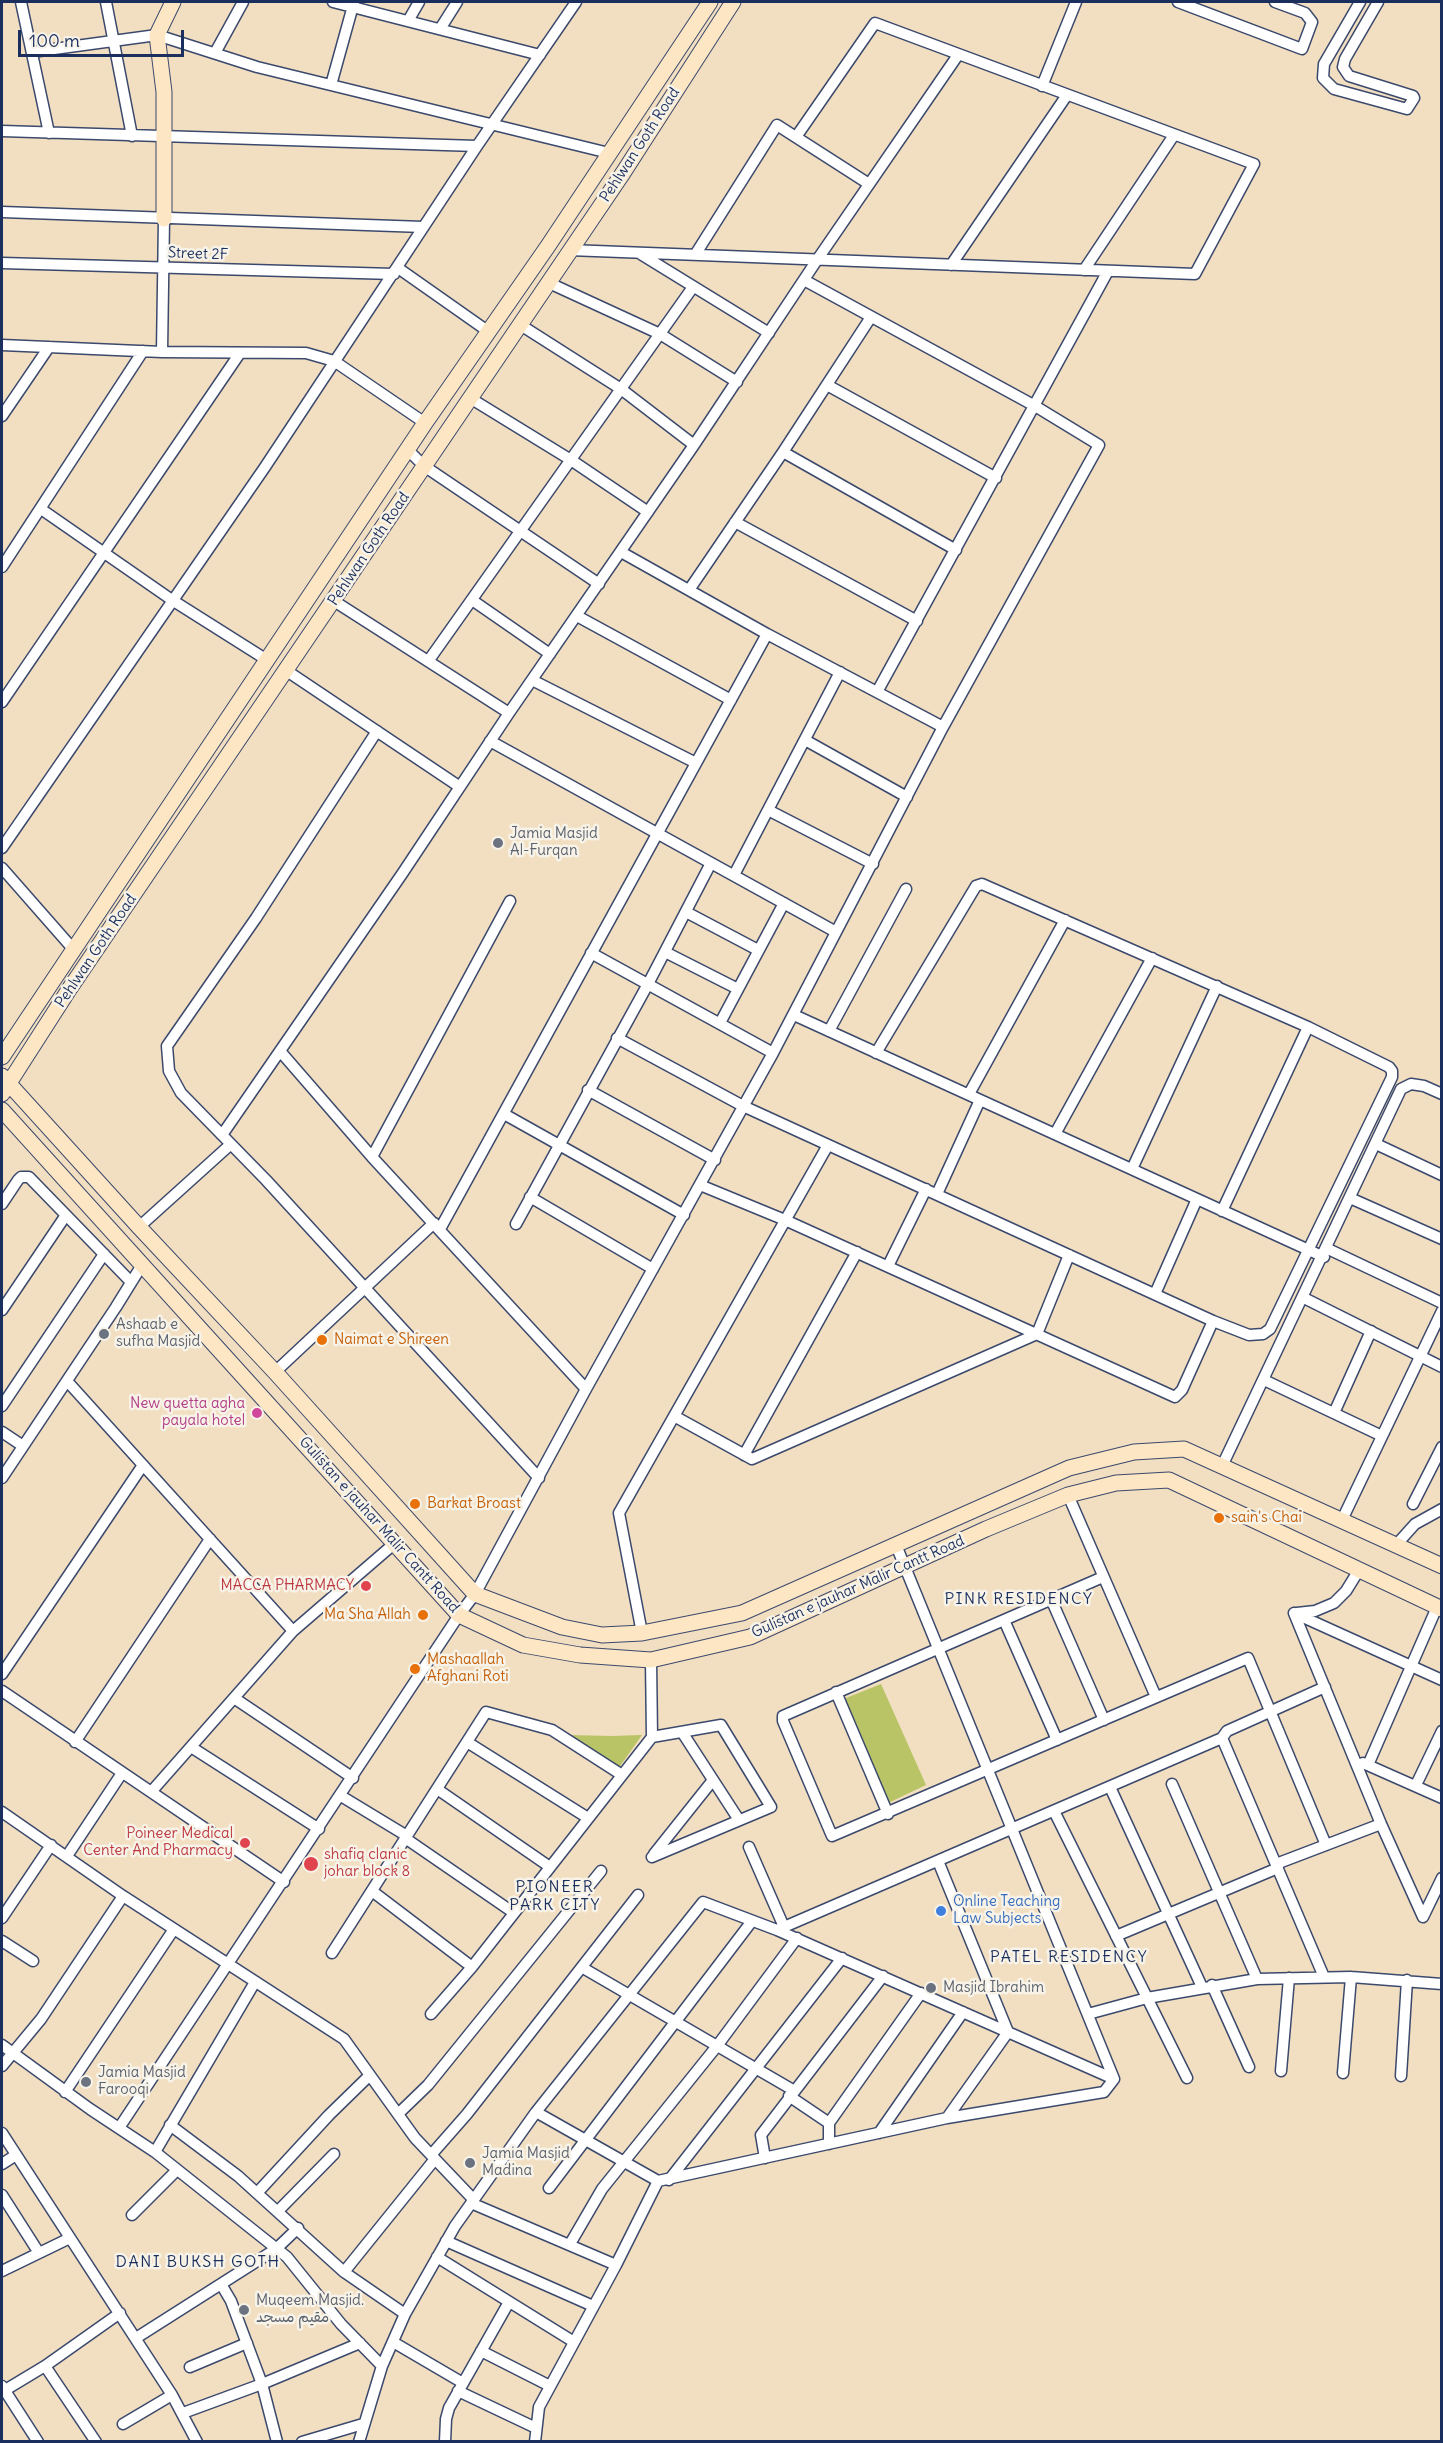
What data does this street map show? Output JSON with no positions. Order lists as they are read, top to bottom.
{
  "streets": {
    "main road": ["Pehlwan Goth Road", "Gulistan e jauhar Malir Cantt Road"],
    "street": ["Street 2F"]
  },
  "crossings": [
    ["Pehlwan Goth Road", "Gulistan e jauhar Malir Cantt Road"]
  ],
  "districts": [
    "PINK RESIDENCY",
    "PIONEER PARK CITY",
    "PATEL RESIDENCY",
    "DANI BUKSH GOTH"
  ],
  "places": [
    "Jamia Masjid Al-Furqan",
    "Ashaab e sufha Masjid",
    "Naimat e Shireen",
    "New quetta agha payala hotel",
    "Barkat Broast",
    "sain's Chai",
    "MACCA PHARMACY",
    "Ma Sha Allah",
    "Mashaallah Afghani Roti",
    "Poineer Medical Center And Pharmacy",
    "shafiq clanic johar block 8",
    "Online Teaching Law Subjects",
    "Masjid Ibrahim",
    "Jamia Masjid Farooqi",
    "Jamia Masjid Madina",
    "Muqeem Masjid. مقیم مسجد"
  ],
  "scale_bar": "100 m"
}
